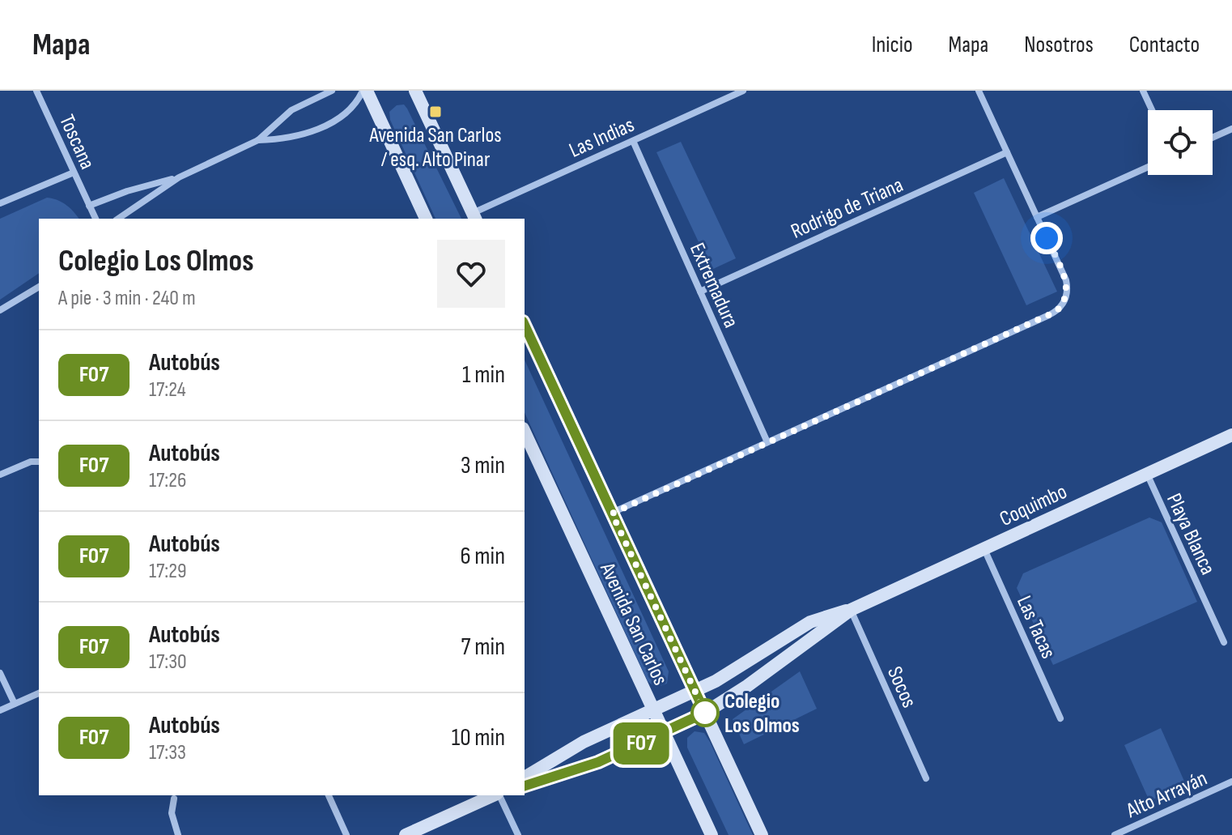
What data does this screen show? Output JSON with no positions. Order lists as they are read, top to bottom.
{
  "streets": {
    "main road": ["Coquimbo", "Avenida San Carlos"],
    "street": [
      "Las Indias",
      "Toscana",
      "Rodrigo de Triana",
      "Extremadura",
      "Playa Blanca",
      "Las Tacas",
      "Socos",
      "Alto Arrayán"
    ]
  },
  "crossings": [
    ["Las Indias", "Extremadura"],
    ["Rodrigo de Triana", "Extremadura"],
    ["Coquimbo", "Playa Blanca"],
    ["Coquimbo", "Avenida San Carlos"],
    ["Coquimbo", "Las Tacas"],
    ["Coquimbo", "Socos"]
  ],
  "places": {
    "transit": ["Avenida San Carlos / esq. Alto Pinar"],
    "other": ["Colegio Los Olmos"]
  },
  "lines": ["bus line F07"],
  "page": {
    "header": "Mapa",
    "nav": [
      "Inicio",
      "Mapa",
      "Nosotros",
      "Contacto"
    ],
    "on_map": "F07",
    "heading": ["Colegio Los Olmos", "A pie · 3 min · 240 m"],
    "list": [
      {
        "mark": "F07",
        "name": "Autobús",
        "note": "17:24",
        "value": "1 min"
      },
      {
        "mark": "F07",
        "name": "Autobús",
        "note": "17:26",
        "value": "3 min"
      },
      {
        "mark": "F07",
        "name": "Autobús",
        "note": "17:29",
        "value": "6 min"
      },
      {
        "mark": "F07",
        "name": "Autobús",
        "note": "17:30",
        "value": "7 min"
      },
      {
        "mark": "F07",
        "name": "Autobús",
        "note": "17:33",
        "value": "10 min"
      }
    ]
  }
}
